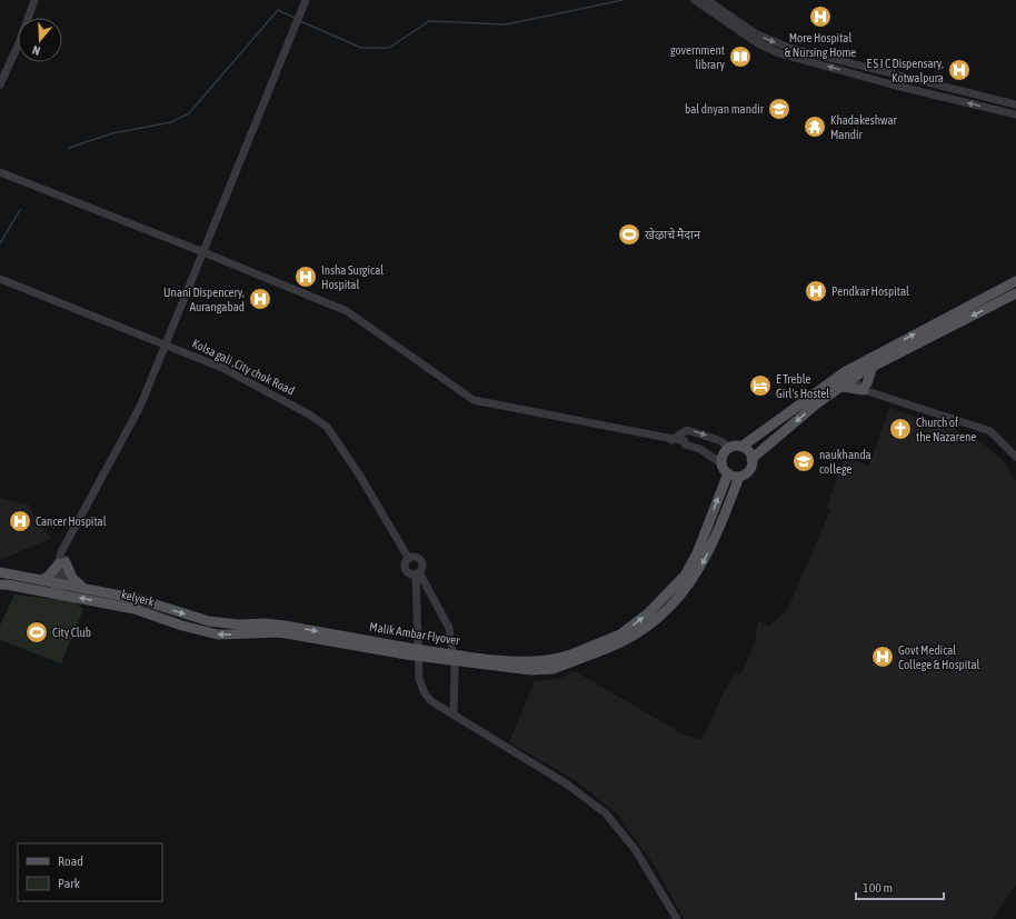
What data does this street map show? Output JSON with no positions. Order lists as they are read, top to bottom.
{
  "streets": {
    "main road": ["kelyerk", "Malik Ambar Flyover"],
    "street": ["Kolsa gali ,City chok Road"]
  },
  "crossings": [
    ["kelyerk", "Malik Ambar Flyover"]
  ],
  "places": {
    "hospital": [
      "More Hospital & Nursing Home",
      "E S I C Dispensary, Kotwalpura",
      "Insha Surgical Hospital",
      "Pendkar Hospital",
      "Unani Dispencery, Aurangabad",
      "Cancer Hospital",
      "Govt Medical College & Hospital"
    ],
    "library": ["government library"],
    "school or university": ["bal dnyan mandir", "naukhanda college"],
    "temple": ["Khadakeshwar Mandir"],
    "sports": ["खेऴाचे मैदान", "City Club"],
    "hotel": ["E Treble Girl's Hostel"],
    "church": ["Church of the Nazarene"]
  },
  "legend": ["Road", "Park"],
  "scale_bar": "100 m",
  "north": "bottom"
}
